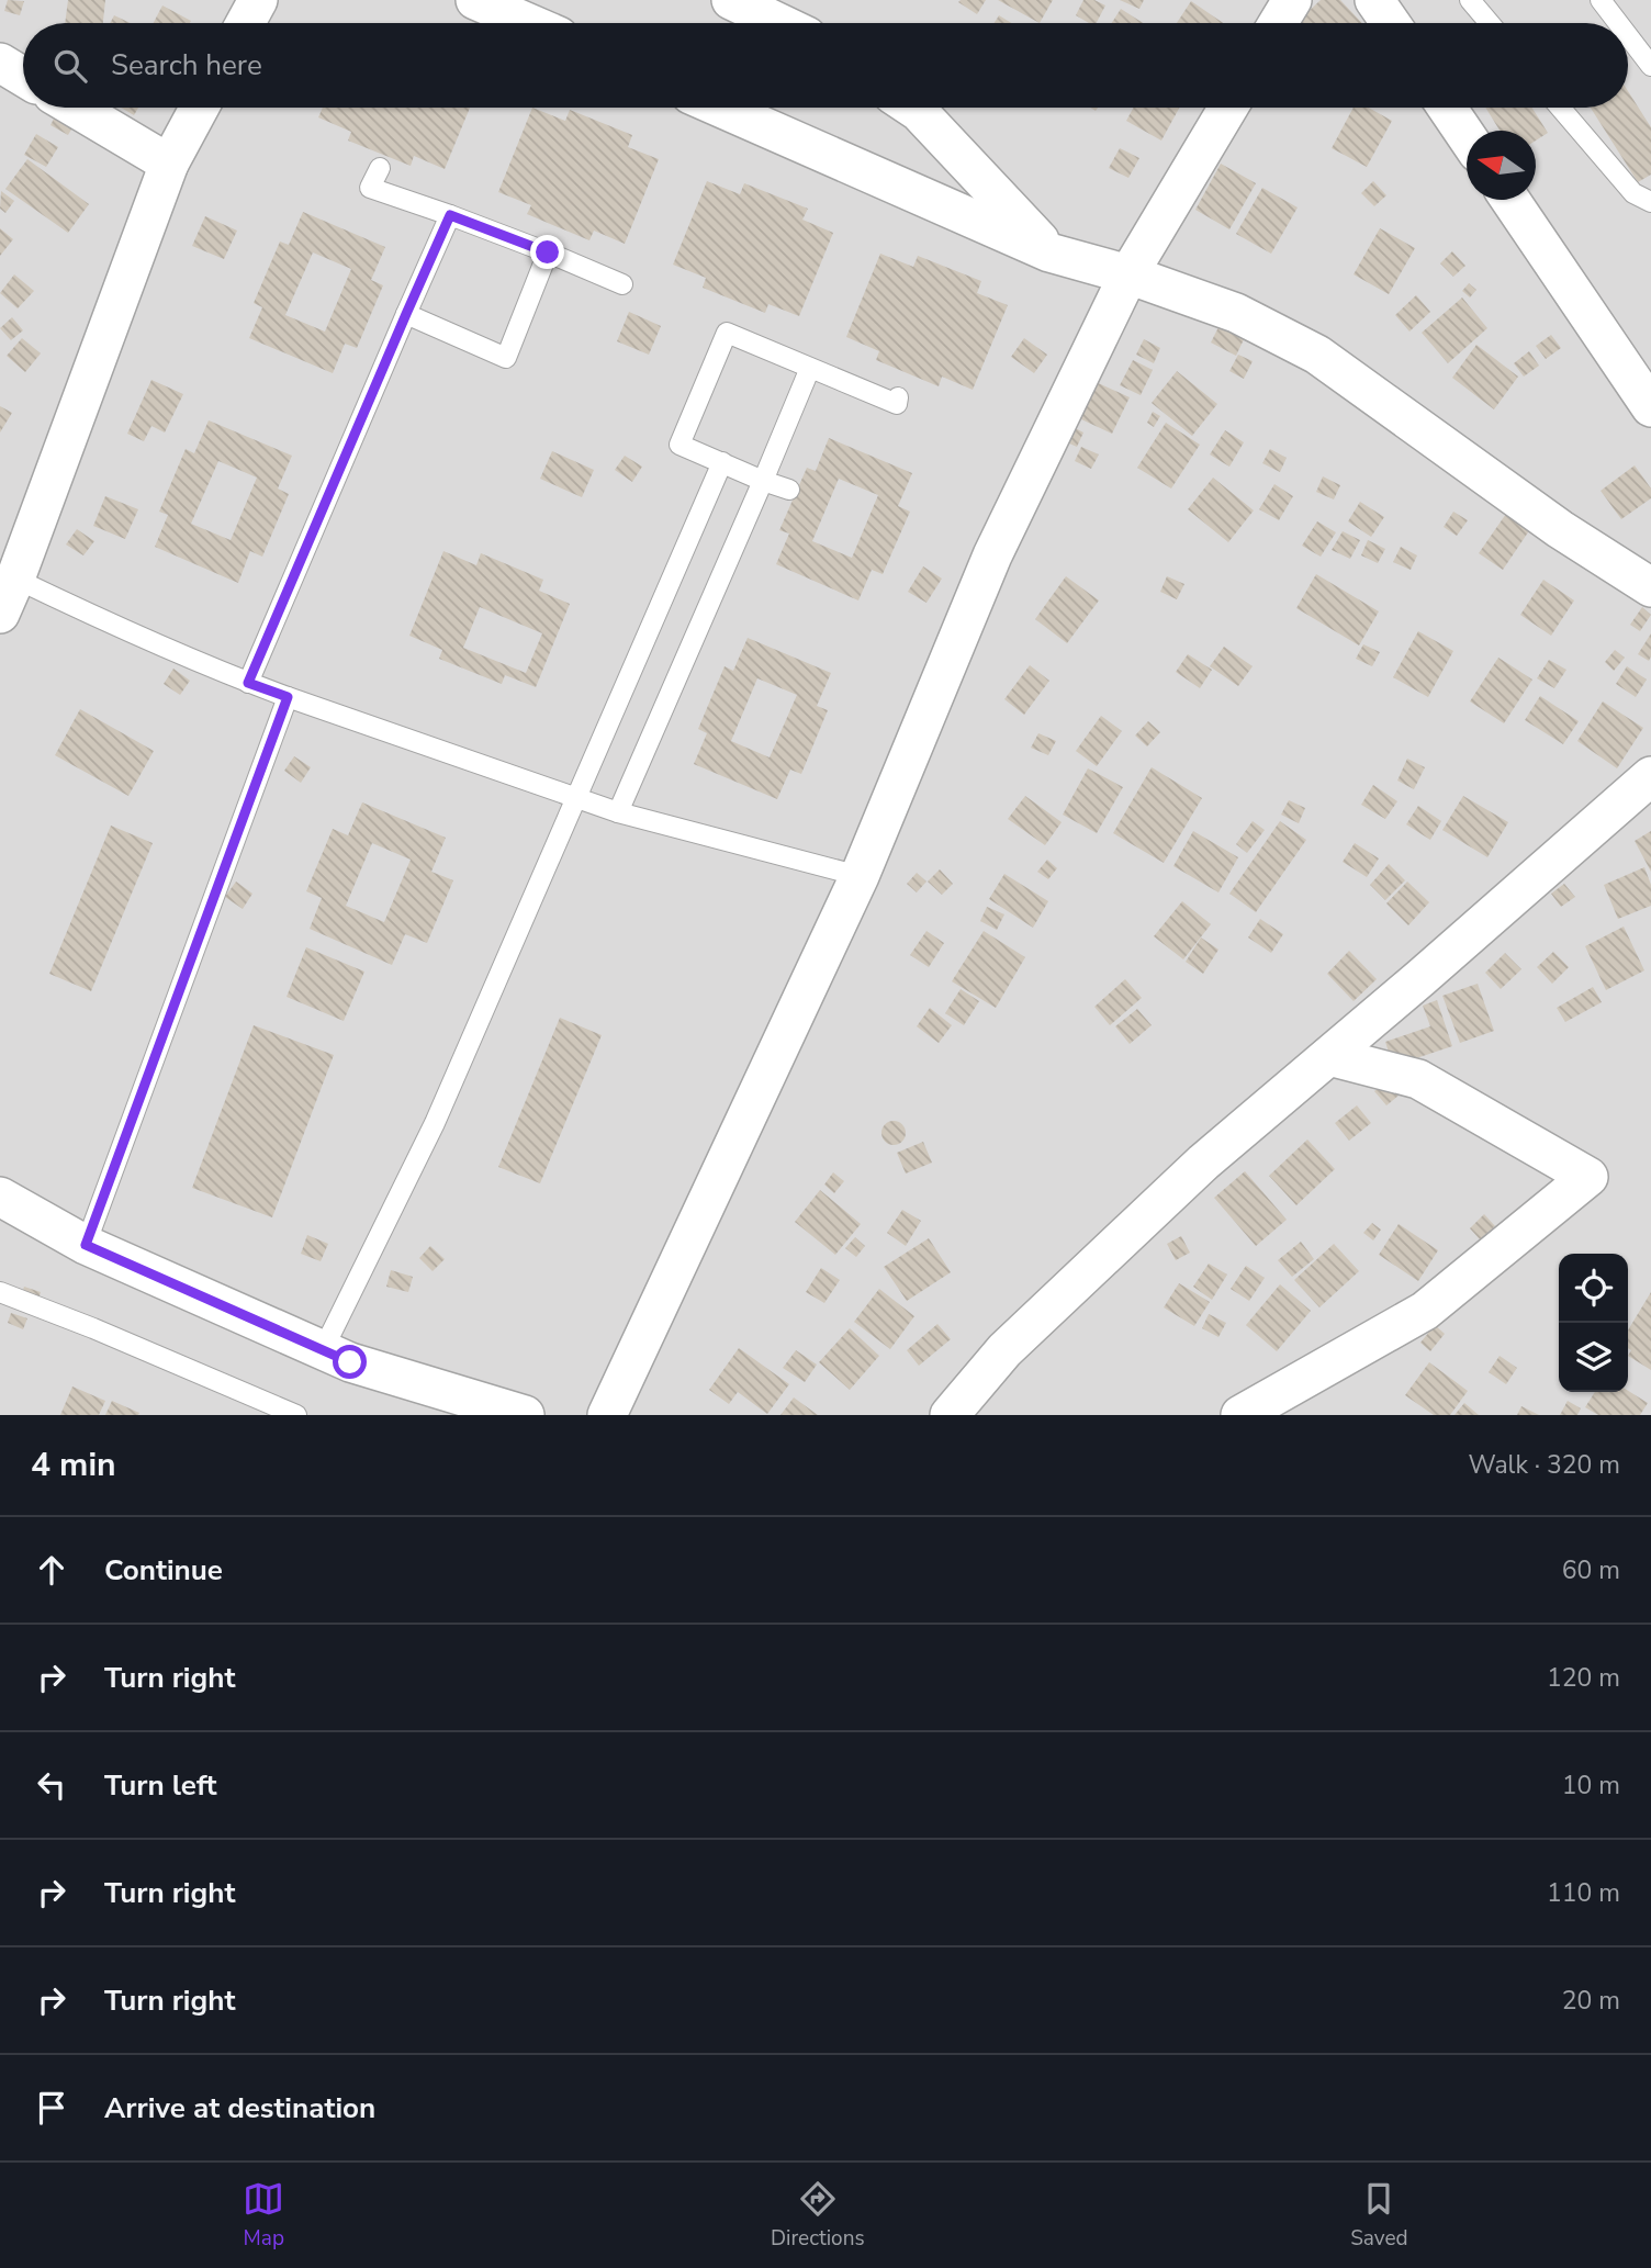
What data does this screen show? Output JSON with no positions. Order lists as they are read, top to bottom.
{
  "north": "left",
  "page": {
    "search": "Search here",
    "heading": ["4 min", "Walk · 320 m"],
    "list": [
      ["Continue", "60 m"],
      ["Turn right", "120 m"],
      ["Turn left", "10 m"],
      ["Turn right", "110 m"],
      ["Turn right", "20 m"],
      "Arrive at destination"
    ],
    "nav": ["Map", "Directions", "Saved"]
  }
}
